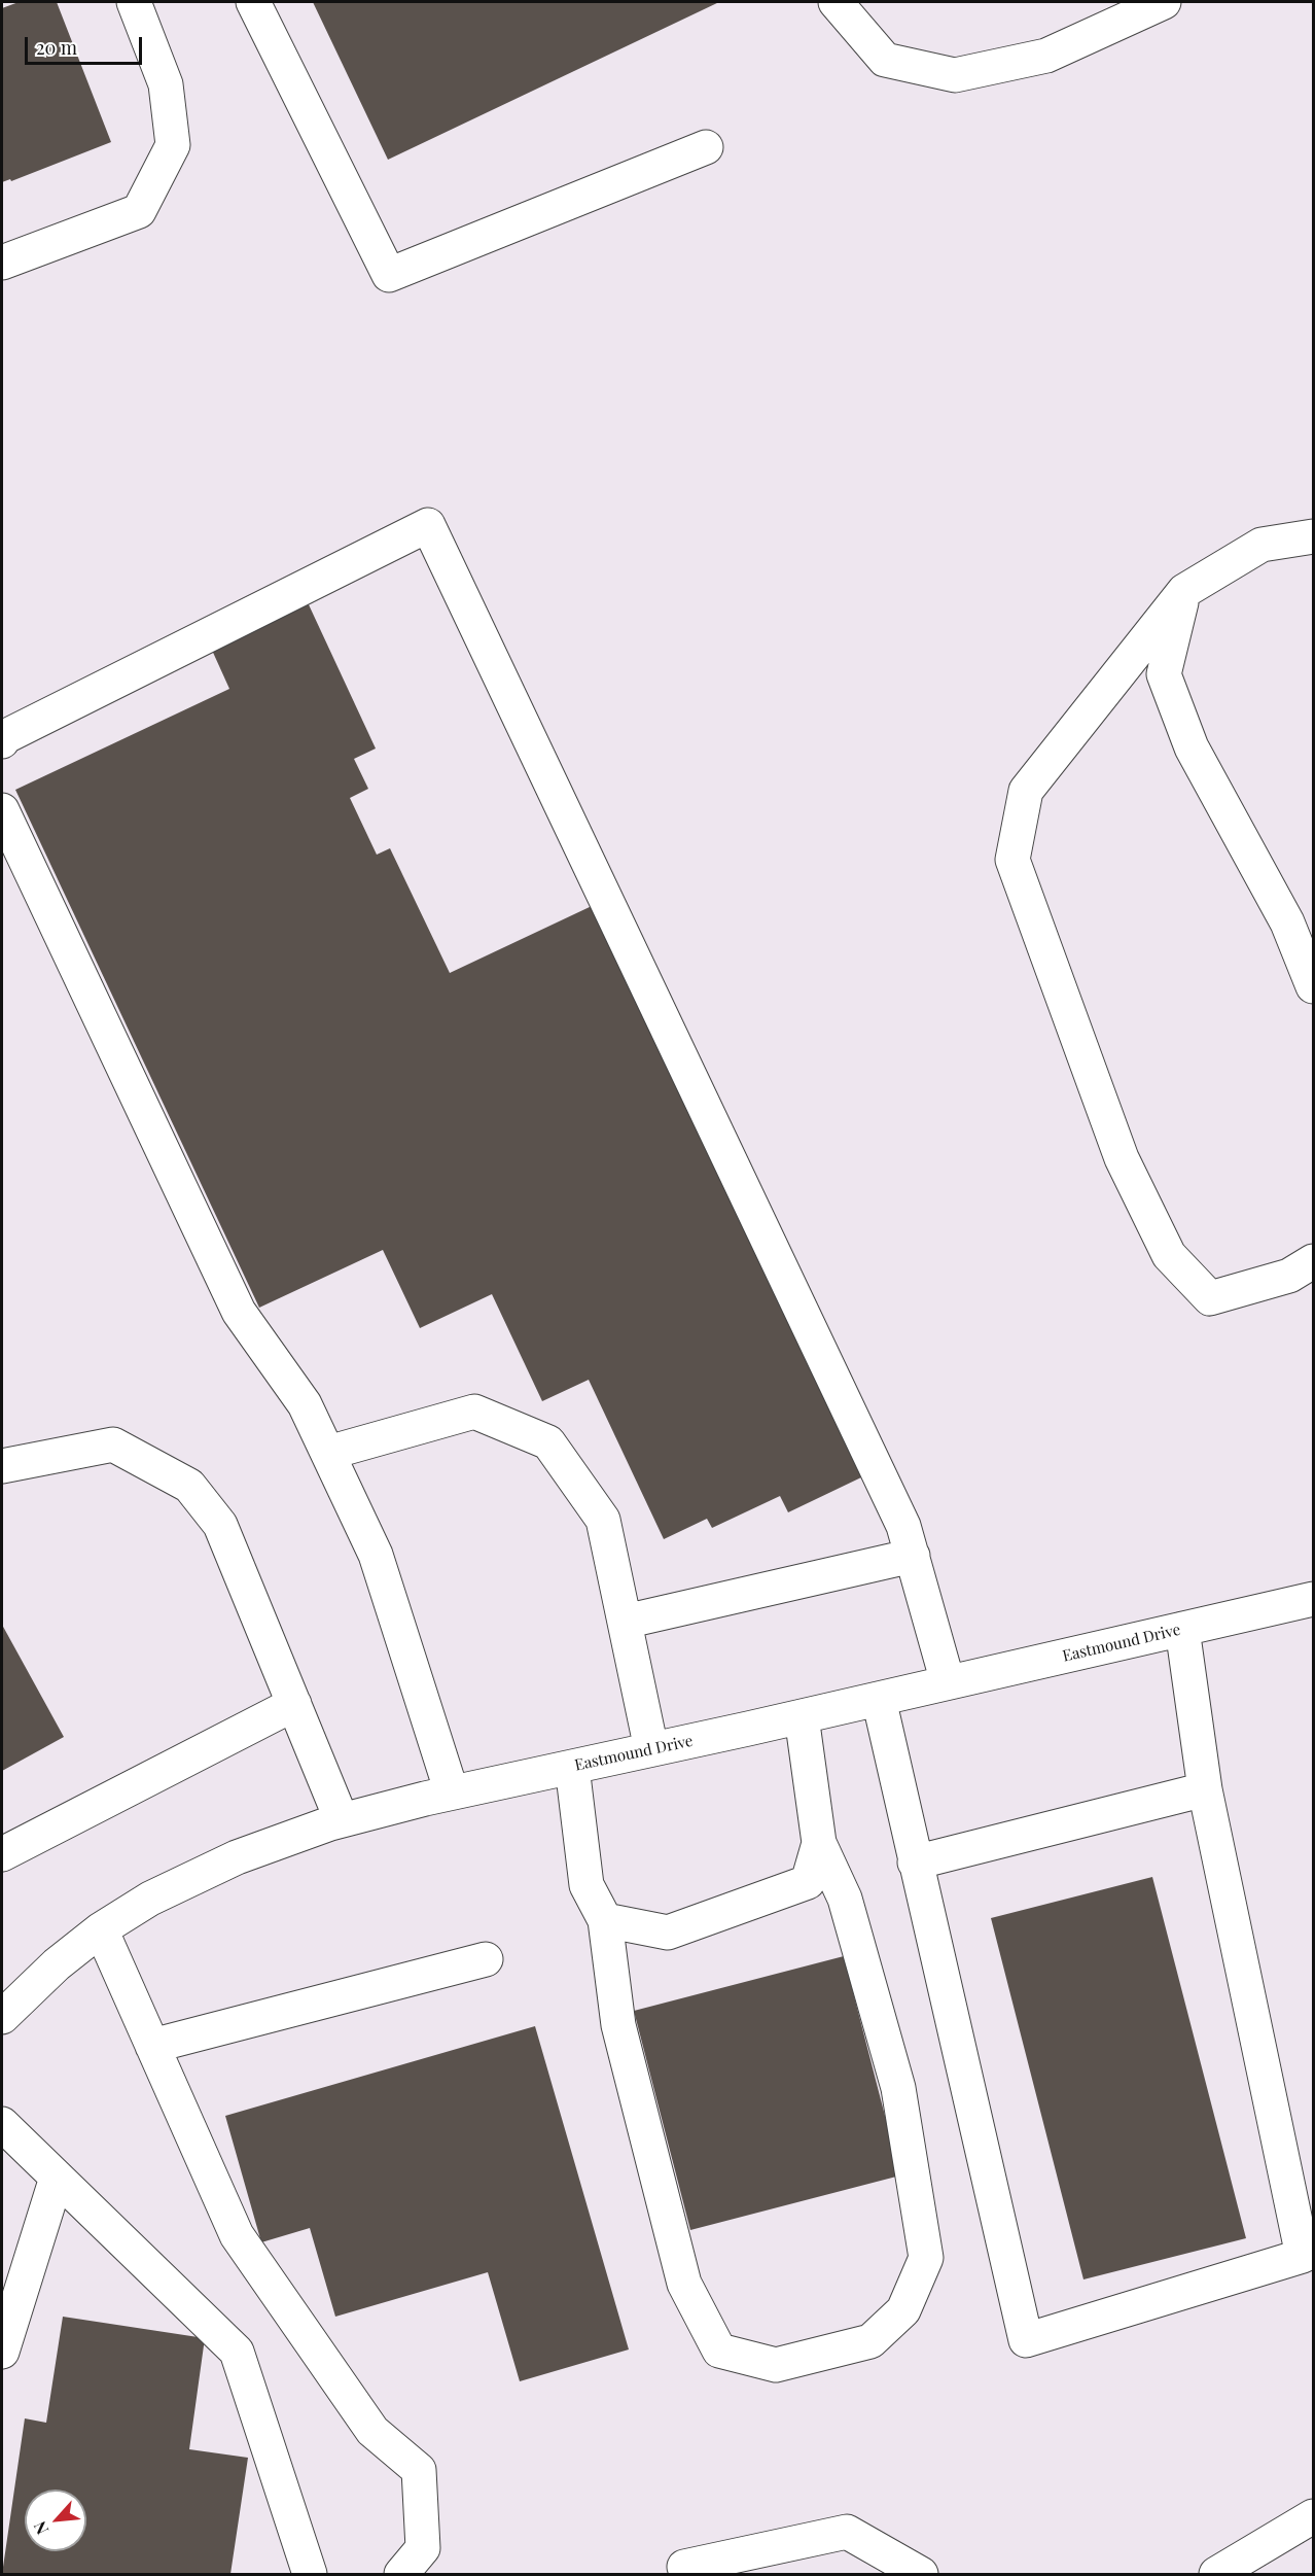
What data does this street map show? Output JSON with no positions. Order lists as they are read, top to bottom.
{
  "streets": {
    "street": ["Eastmound Drive"]
  },
  "scale_bar": "20 m",
  "north": "bottom left"
}
